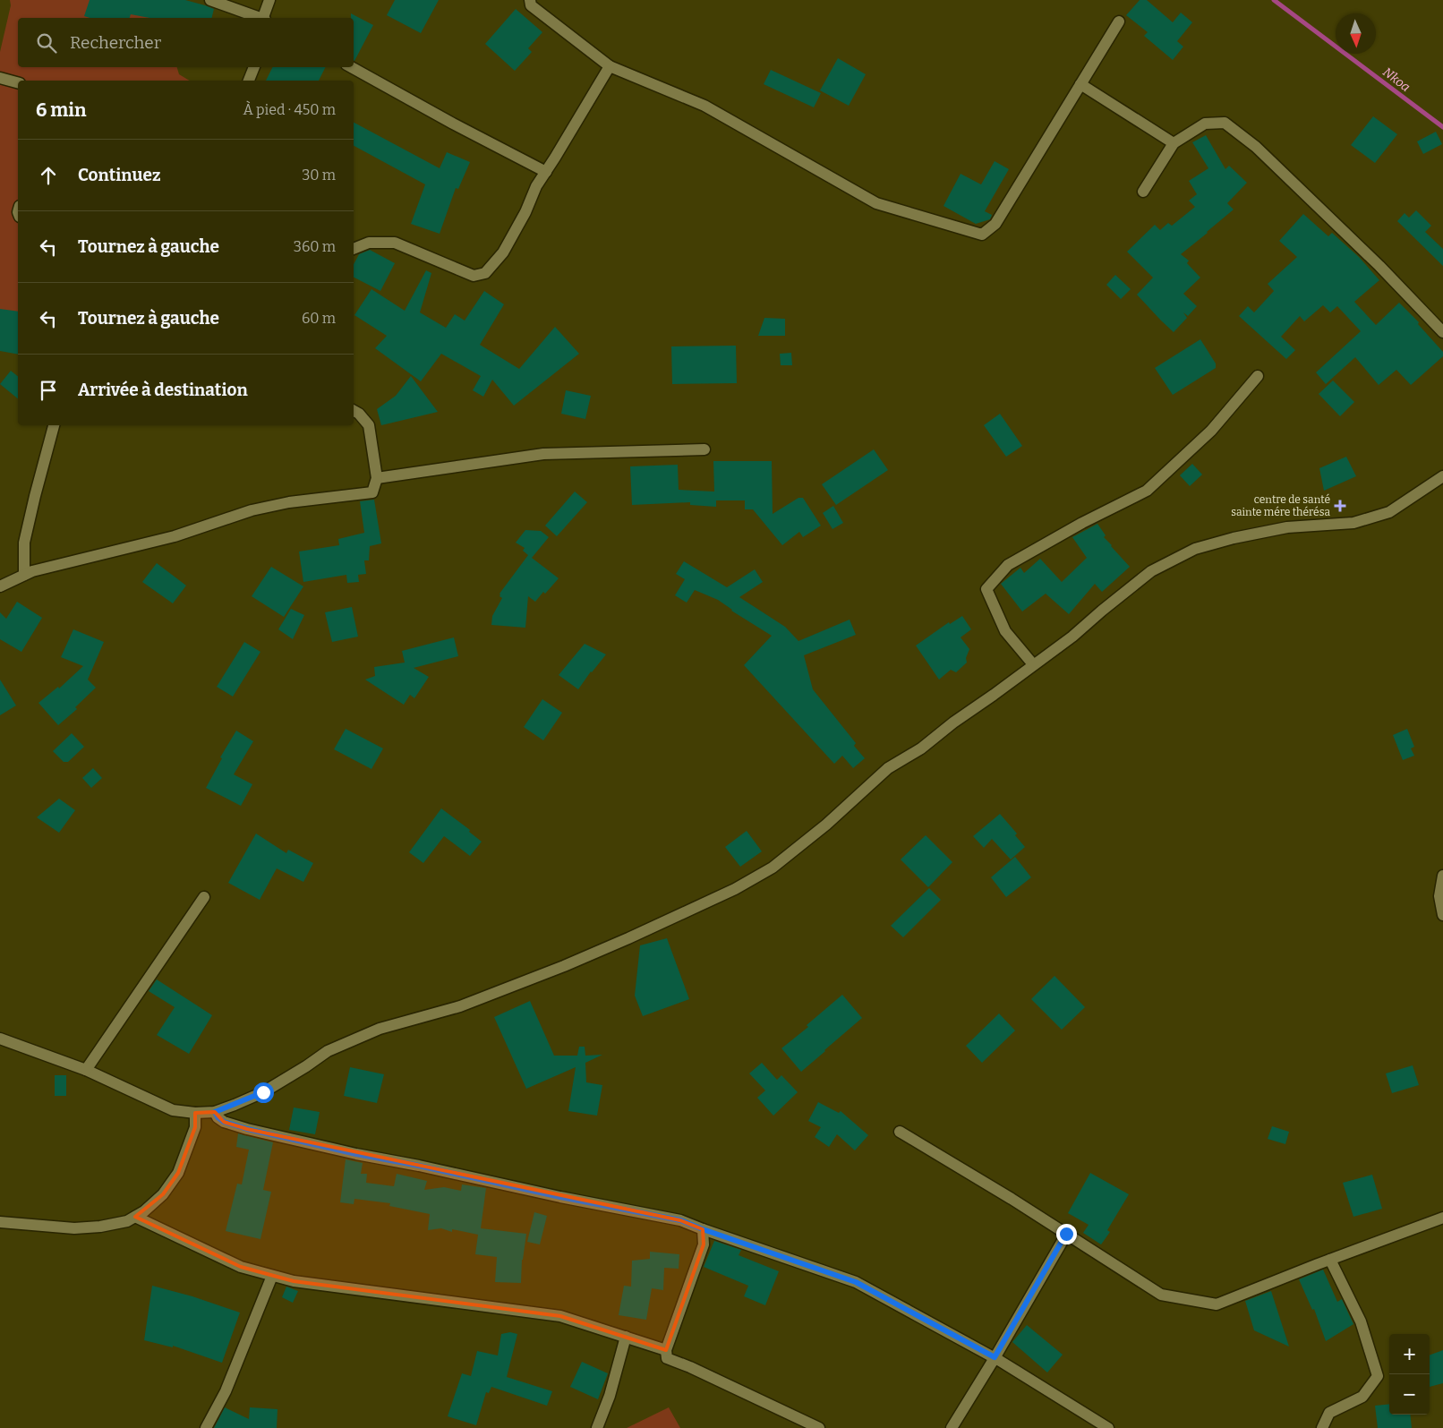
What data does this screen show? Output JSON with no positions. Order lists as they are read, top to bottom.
{
  "water": ["Nkoa"],
  "places": {
    "health": ["centre de santé sainte mére thérésa"]
  },
  "north": "bottom",
  "page": {
    "search": "Rechercher",
    "heading": ["6 min", "À pied · 450 m"],
    "list": [
      ["Continuez", "30 m"],
      ["Tournez à gauche", "360 m"],
      ["Tournez à gauche", "60 m"],
      "Arrivée à destination"
    ],
    "map_buttons": ["+", "−"]
  }
}
